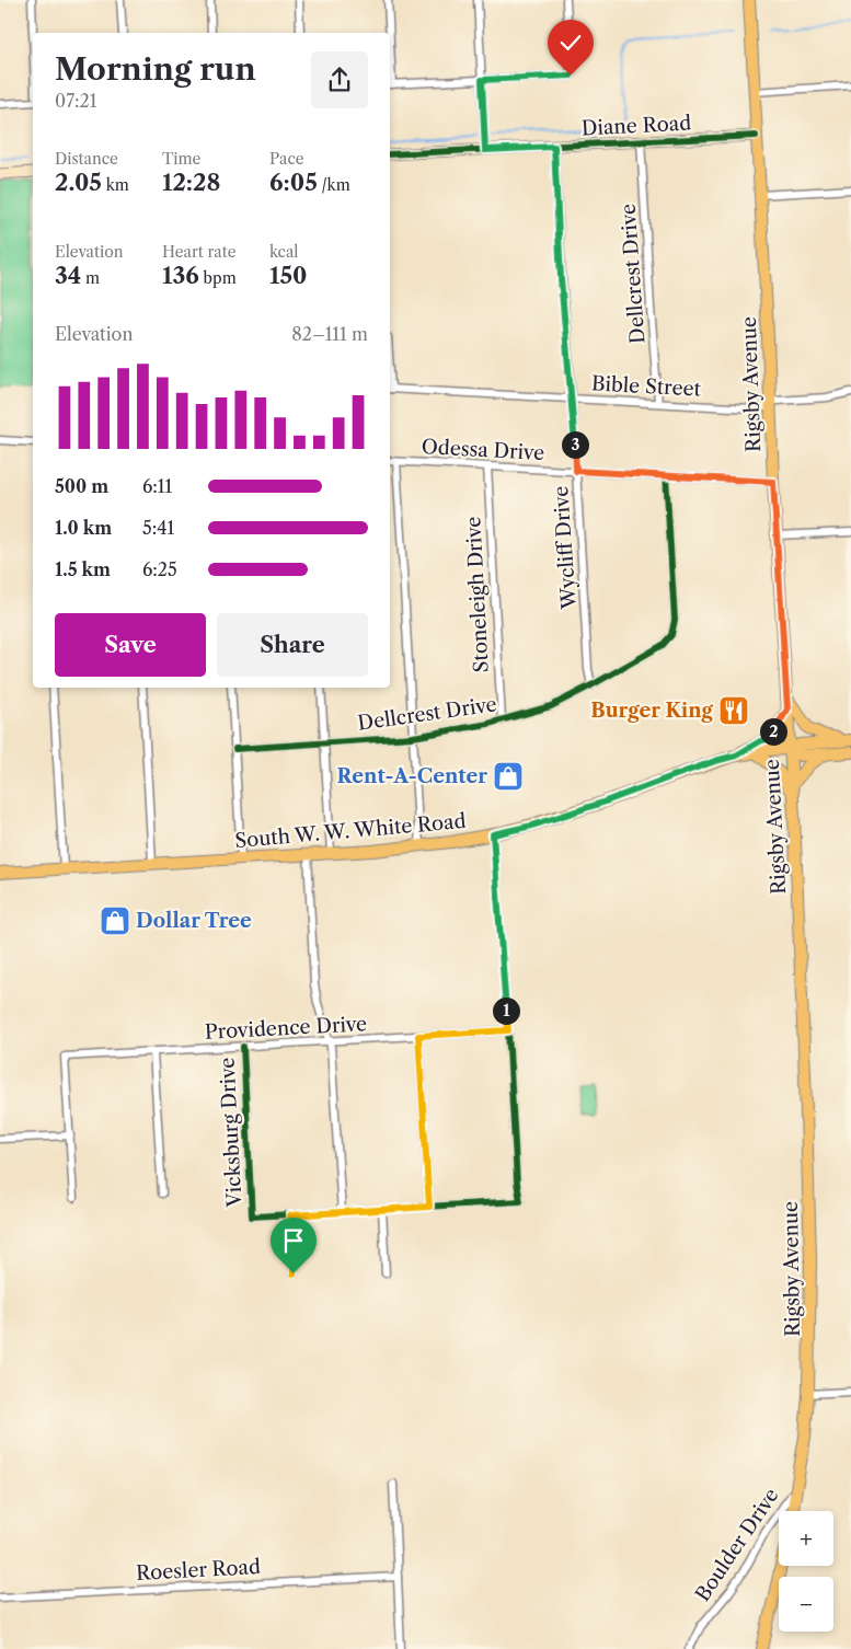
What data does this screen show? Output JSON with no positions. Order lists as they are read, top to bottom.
{
  "streets": {
    "main road": ["Rigsby Avenue", "South W. W. White Road"],
    "street": [
      "Diane Road",
      "Dellcrest Drive",
      "Bible Street",
      "Odessa Drive",
      "Wycliff Drive",
      "Stoneleigh Drive",
      "Providence Drive",
      "Vicksburg Drive",
      "Boulder Drive",
      "Roesler Road"
    ]
  },
  "crossings": [
    ["Diane Road", "Dellcrest Drive"],
    ["Diane Road", "Rigsby Avenue"],
    ["Diane Road", "Wycliff Drive"],
    ["Dellcrest Drive", "Bible Street"],
    ["Dellcrest Drive", "Odessa Drive"],
    ["Dellcrest Drive", "Wycliff Drive"],
    ["Dellcrest Drive", "Stoneleigh Drive"],
    ["Rigsby Avenue", "Bible Street"],
    ["Rigsby Avenue", "Odessa Drive"],
    ["Rigsby Avenue", "South W. W. White Road"],
    ["Rigsby Avenue", "Boulder Drive"],
    ["Bible Street", "Wycliff Drive"],
    ["Odessa Drive", "Wycliff Drive"],
    ["Odessa Drive", "Stoneleigh Drive"],
    ["Providence Drive", "Vicksburg Drive"]
  ],
  "places": {
    "restaurant": ["Burger King"],
    "shop": ["Rent-A-Center", "Dollar Tree"]
  },
  "page": {
    "heading": ["Morning run", "07:21"],
    "stats": [
      ["Distance", "2.05 km"],
      ["Time", "12:28"],
      ["Pace", "6:05 /km"],
      ["Elevation", "34 m"],
      ["Heart rate", "136 bpm"],
      ["kcal", "150"]
    ],
    "chart": ["Elevation", "82–111 m"],
    "pins": ["3", "2", "1"],
    "list": [
      {
        "name": "500 m",
        "note": "6:11"
      },
      {
        "name": "1.0 km",
        "note": "5:41"
      },
      {
        "name": "1.5 km",
        "note": "6:25"
      }
    ],
    "buttons": ["Save", "Share"],
    "map_buttons": ["+", "−"]
  }
}
